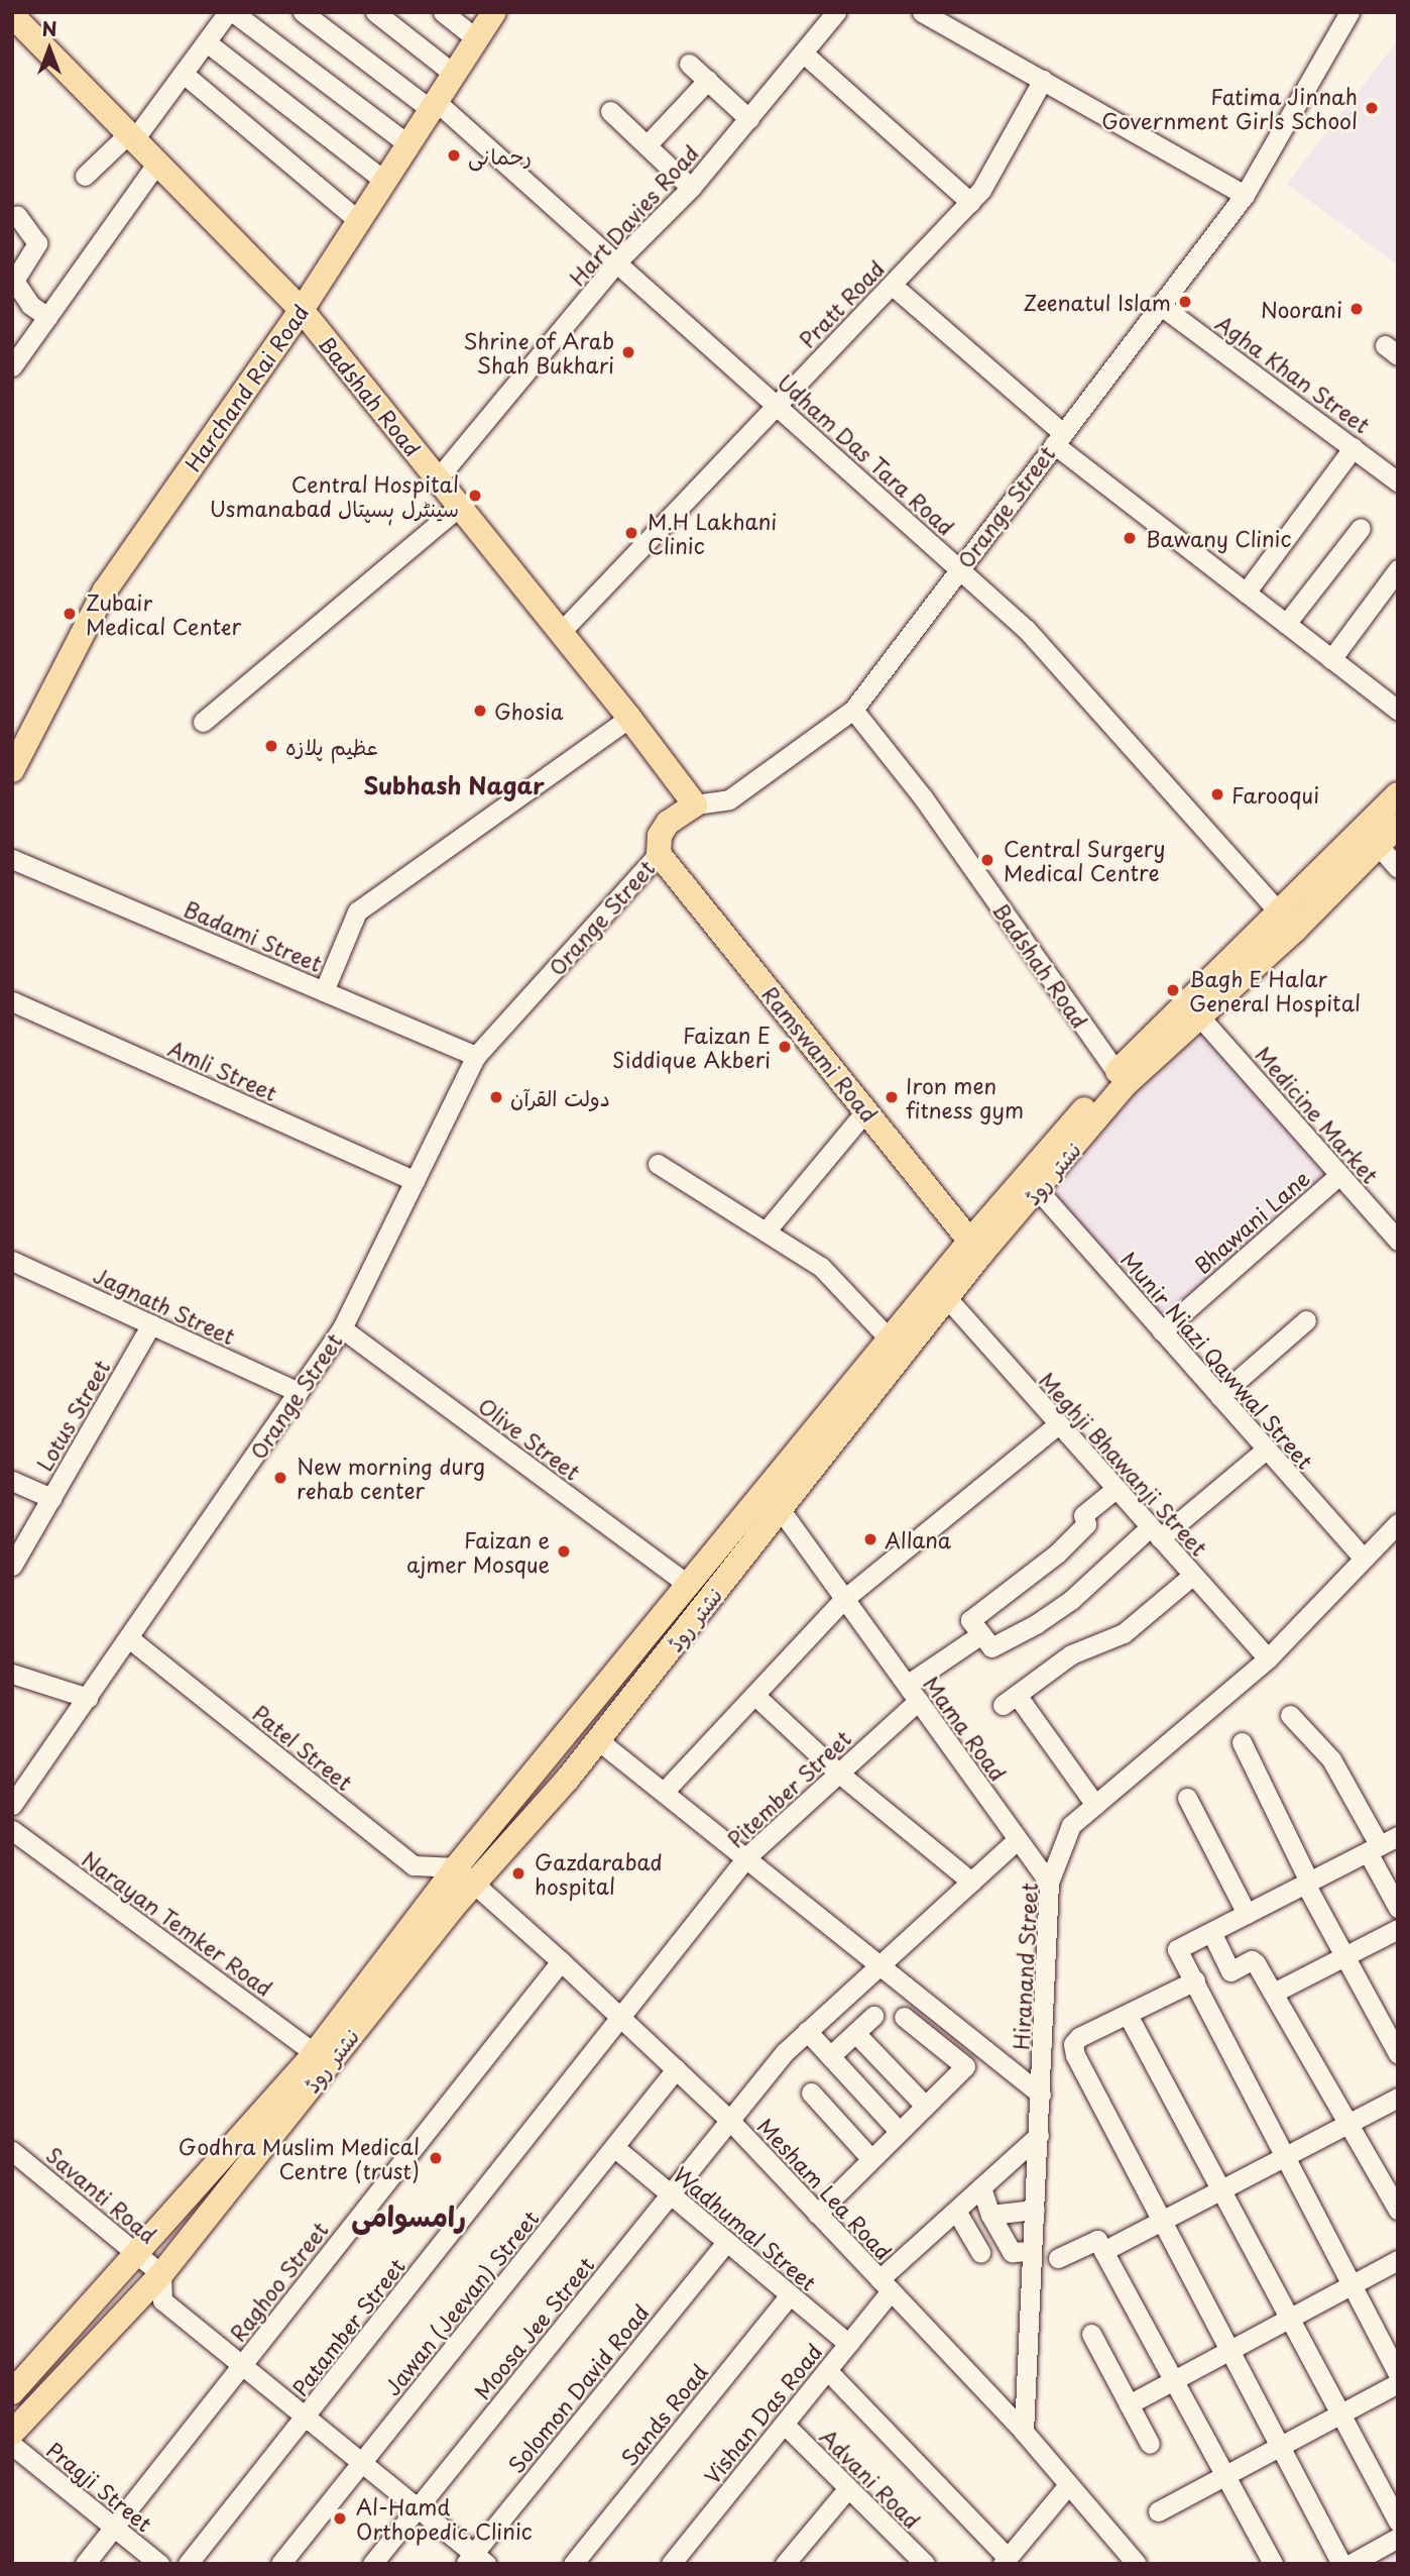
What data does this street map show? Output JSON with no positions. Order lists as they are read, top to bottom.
{
  "streets": {
    "main road": [
      "Harchand Rai Road",
      "Badshah Road",
      "Orange Street",
      "Ramswami Road",
      "نشتر روڈ"
    ],
    "street": [
      "Hart Davies Road",
      "Pratt Road",
      "Agha Khan Street",
      "Udham Das Tara Road",
      "Badami Street",
      "Amli Street",
      "Medicine Market",
      "Bhawani Lane",
      "Jagnath Street",
      "Munir Niazi Qawwal Street",
      "Lotus Street",
      "Olive Street",
      "Meghji Bhawanji Street",
      "Mama Road",
      "Patel Street",
      "Pitember Street",
      "Narayan Temker Road",
      "Hiranand Street",
      "Mesham Lea Road",
      "Savanti Road",
      "Wadhumal Street",
      "Raghoo Street",
      "Jawan (Jeevan) Street",
      "Patamber Street",
      "Moosa Jee Street",
      "Solomon David Road",
      "Vishan Das Road",
      "Sands Road",
      "Advani Road",
      "Pragji Street"
    ]
  },
  "crossings": [
    ["Hart Davies Road", "Badshah Road"],
    ["Hart Davies Road", "Udham Das Tara Road"],
    ["Pratt Road", "Badshah Road"],
    ["Pratt Road", "Udham Das Tara Road"],
    ["Agha Khan Street", "Orange Street"],
    ["Harchand Rai Road", "Badshah Road"],
    ["Harchand Rai Road", "Udham Das Tara Road"],
    ["Badshah Road", "Orange Street"],
    ["Badshah Road", "نشتر روڈ"],
    ["Udham Das Tara Road", "Orange Street"],
    ["Udham Das Tara Road", "نشتر روڈ"],
    ["Orange Street", "Badami Street"],
    ["Orange Street", "Ramswami Road"],
    ["Orange Street", "Amli Street"],
    ["Orange Street", "Jagnath Street"],
    ["Orange Street", "Olive Street"],
    ["Orange Street", "Patel Street"],
    ["Ramswami Road", "نشتر روڈ"],
    ["Medicine Market", "نشتر روڈ"],
    ["Medicine Market", "Bhawani Lane"],
    ["نشتر روڈ", "Munir Niazi Qawwal Street"],
    ["نشتر روڈ", "Olive Street"],
    ["نشتر روڈ", "Meghji Bhawanji Street"],
    ["نشتر روڈ", "Mama Road"],
    ["نشتر روڈ", "Patel Street"],
    ["نشتر روڈ", "Narayan Temker Road"],
    ["نشتر روڈ", "Mesham Lea Road"],
    ["نشتر روڈ", "Savanti Road"],
    ["Bhawani Lane", "Munir Niazi Qawwal Street"],
    ["Jagnath Street", "Lotus Street"],
    ["Munir Niazi Qawwal Street", "Hiranand Street"],
    ["Meghji Bhawanji Street", "Hiranand Street"],
    ["Mama Road", "Pitember Street"],
    ["Mama Road", "Hiranand Street"],
    ["Mama Road", "Moosa Jee Street"],
    ["Patel Street", "Mesham Lea Road"],
    ["Pitember Street", "Mesham Lea Road"],
    ["Pitember Street", "Patamber Street"],
    ["Hiranand Street", "Mesham Lea Road"],
    ["Hiranand Street", "Vishan Das Road"],
    ["Mesham Lea Road", "Raghoo Street"],
    ["Mesham Lea Road", "Jawan (Jeevan) Street"],
    ["Mesham Lea Road", "Patamber Street"],
    ["Mesham Lea Road", "Moosa Jee Street"],
    ["Mesham Lea Road", "Vishan Das Road"],
    ["Wadhumal Street", "Jawan (Jeevan) Street"],
    ["Wadhumal Street", "Moosa Jee Street"],
    ["Wadhumal Street", "Solomon David Road"],
    ["Wadhumal Street", "Vishan Das Road"],
    ["Wadhumal Street", "Sands Road"],
    ["Raghoo Street", "Pragji Street"],
    ["Vishan Das Road", "Advani Road"]
  ],
  "districts": ["Subhash Nagar", "رامسوامی"],
  "places": [
    "Fatima Jinnah Government Girls School",
    "رحمانی",
    "Zeenatul Islam",
    "Noorani",
    "Shrine of Arab Shah Bukhari",
    "Central Hospital Usmanabad سینٹرل ہسپتال",
    "M.H Lakhani Clinic",
    "Bawany Clinic",
    "Zubair Medical Center",
    "Ghosia",
    "عظیم پلازہ",
    "Farooqui",
    "Central Surgery Medical Centre",
    "Bagh E Halar General Hospital",
    "Faizan E Siddique Akberi",
    "دولت القرآن",
    "Iron men fitness gym",
    "New morning durg rehab center",
    "Allana",
    "Faizan e ajmer Mosque",
    "Gazdarabad hospital",
    "Godhra Muslim Medical Centre (trust)",
    "Al-Hamd Orthopedic Clinic"
  ],
  "north": "top"
}
